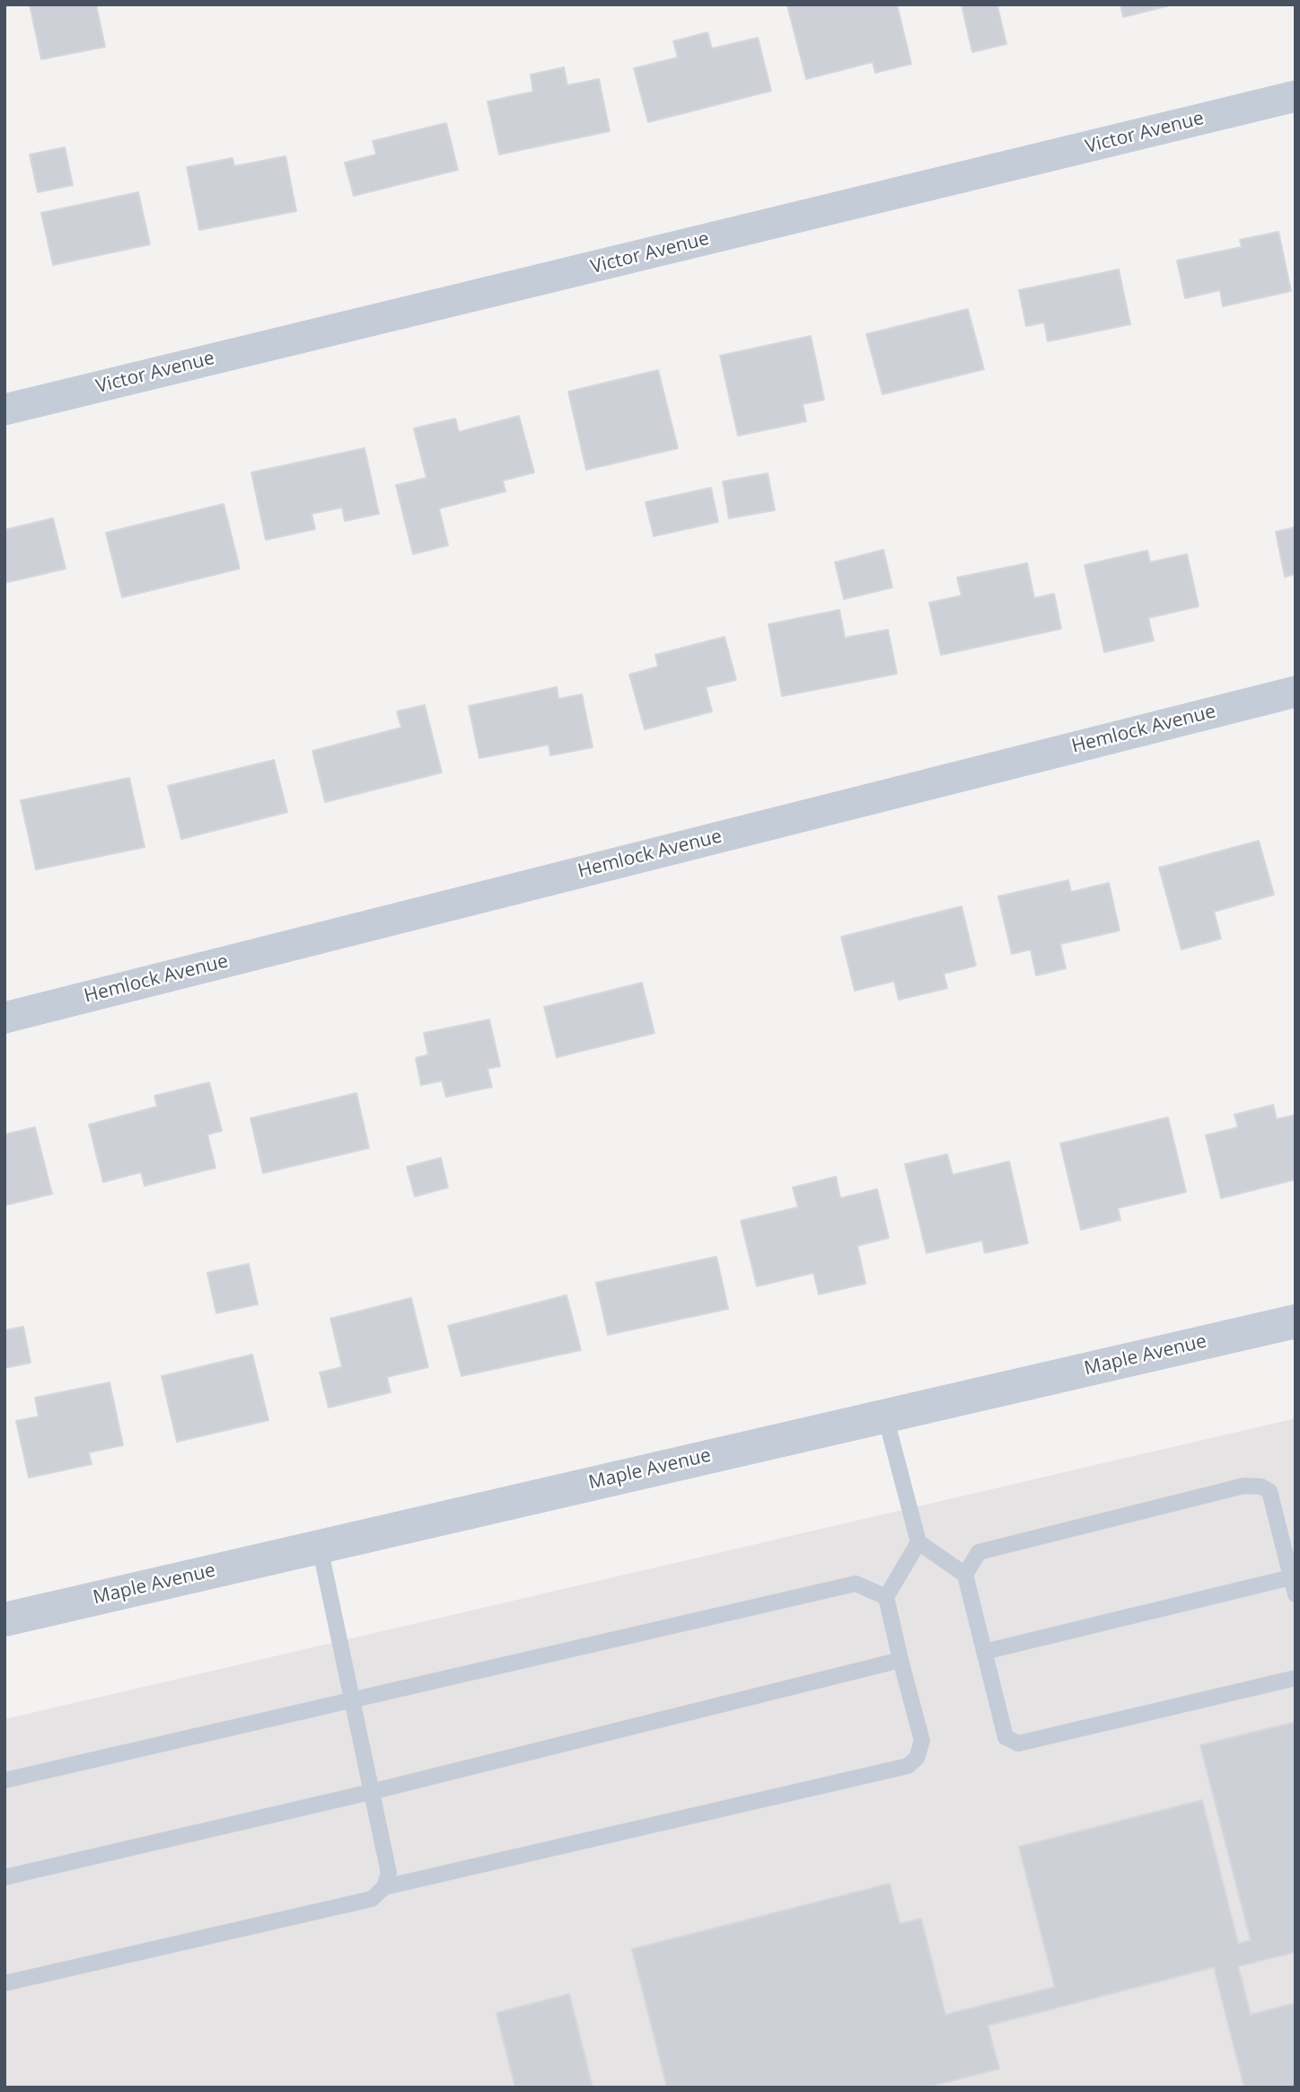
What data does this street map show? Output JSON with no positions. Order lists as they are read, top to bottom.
{
  "streets": {
    "street": ["Victor Avenue", "Hemlock Avenue", "Maple Avenue"]
  }
}
